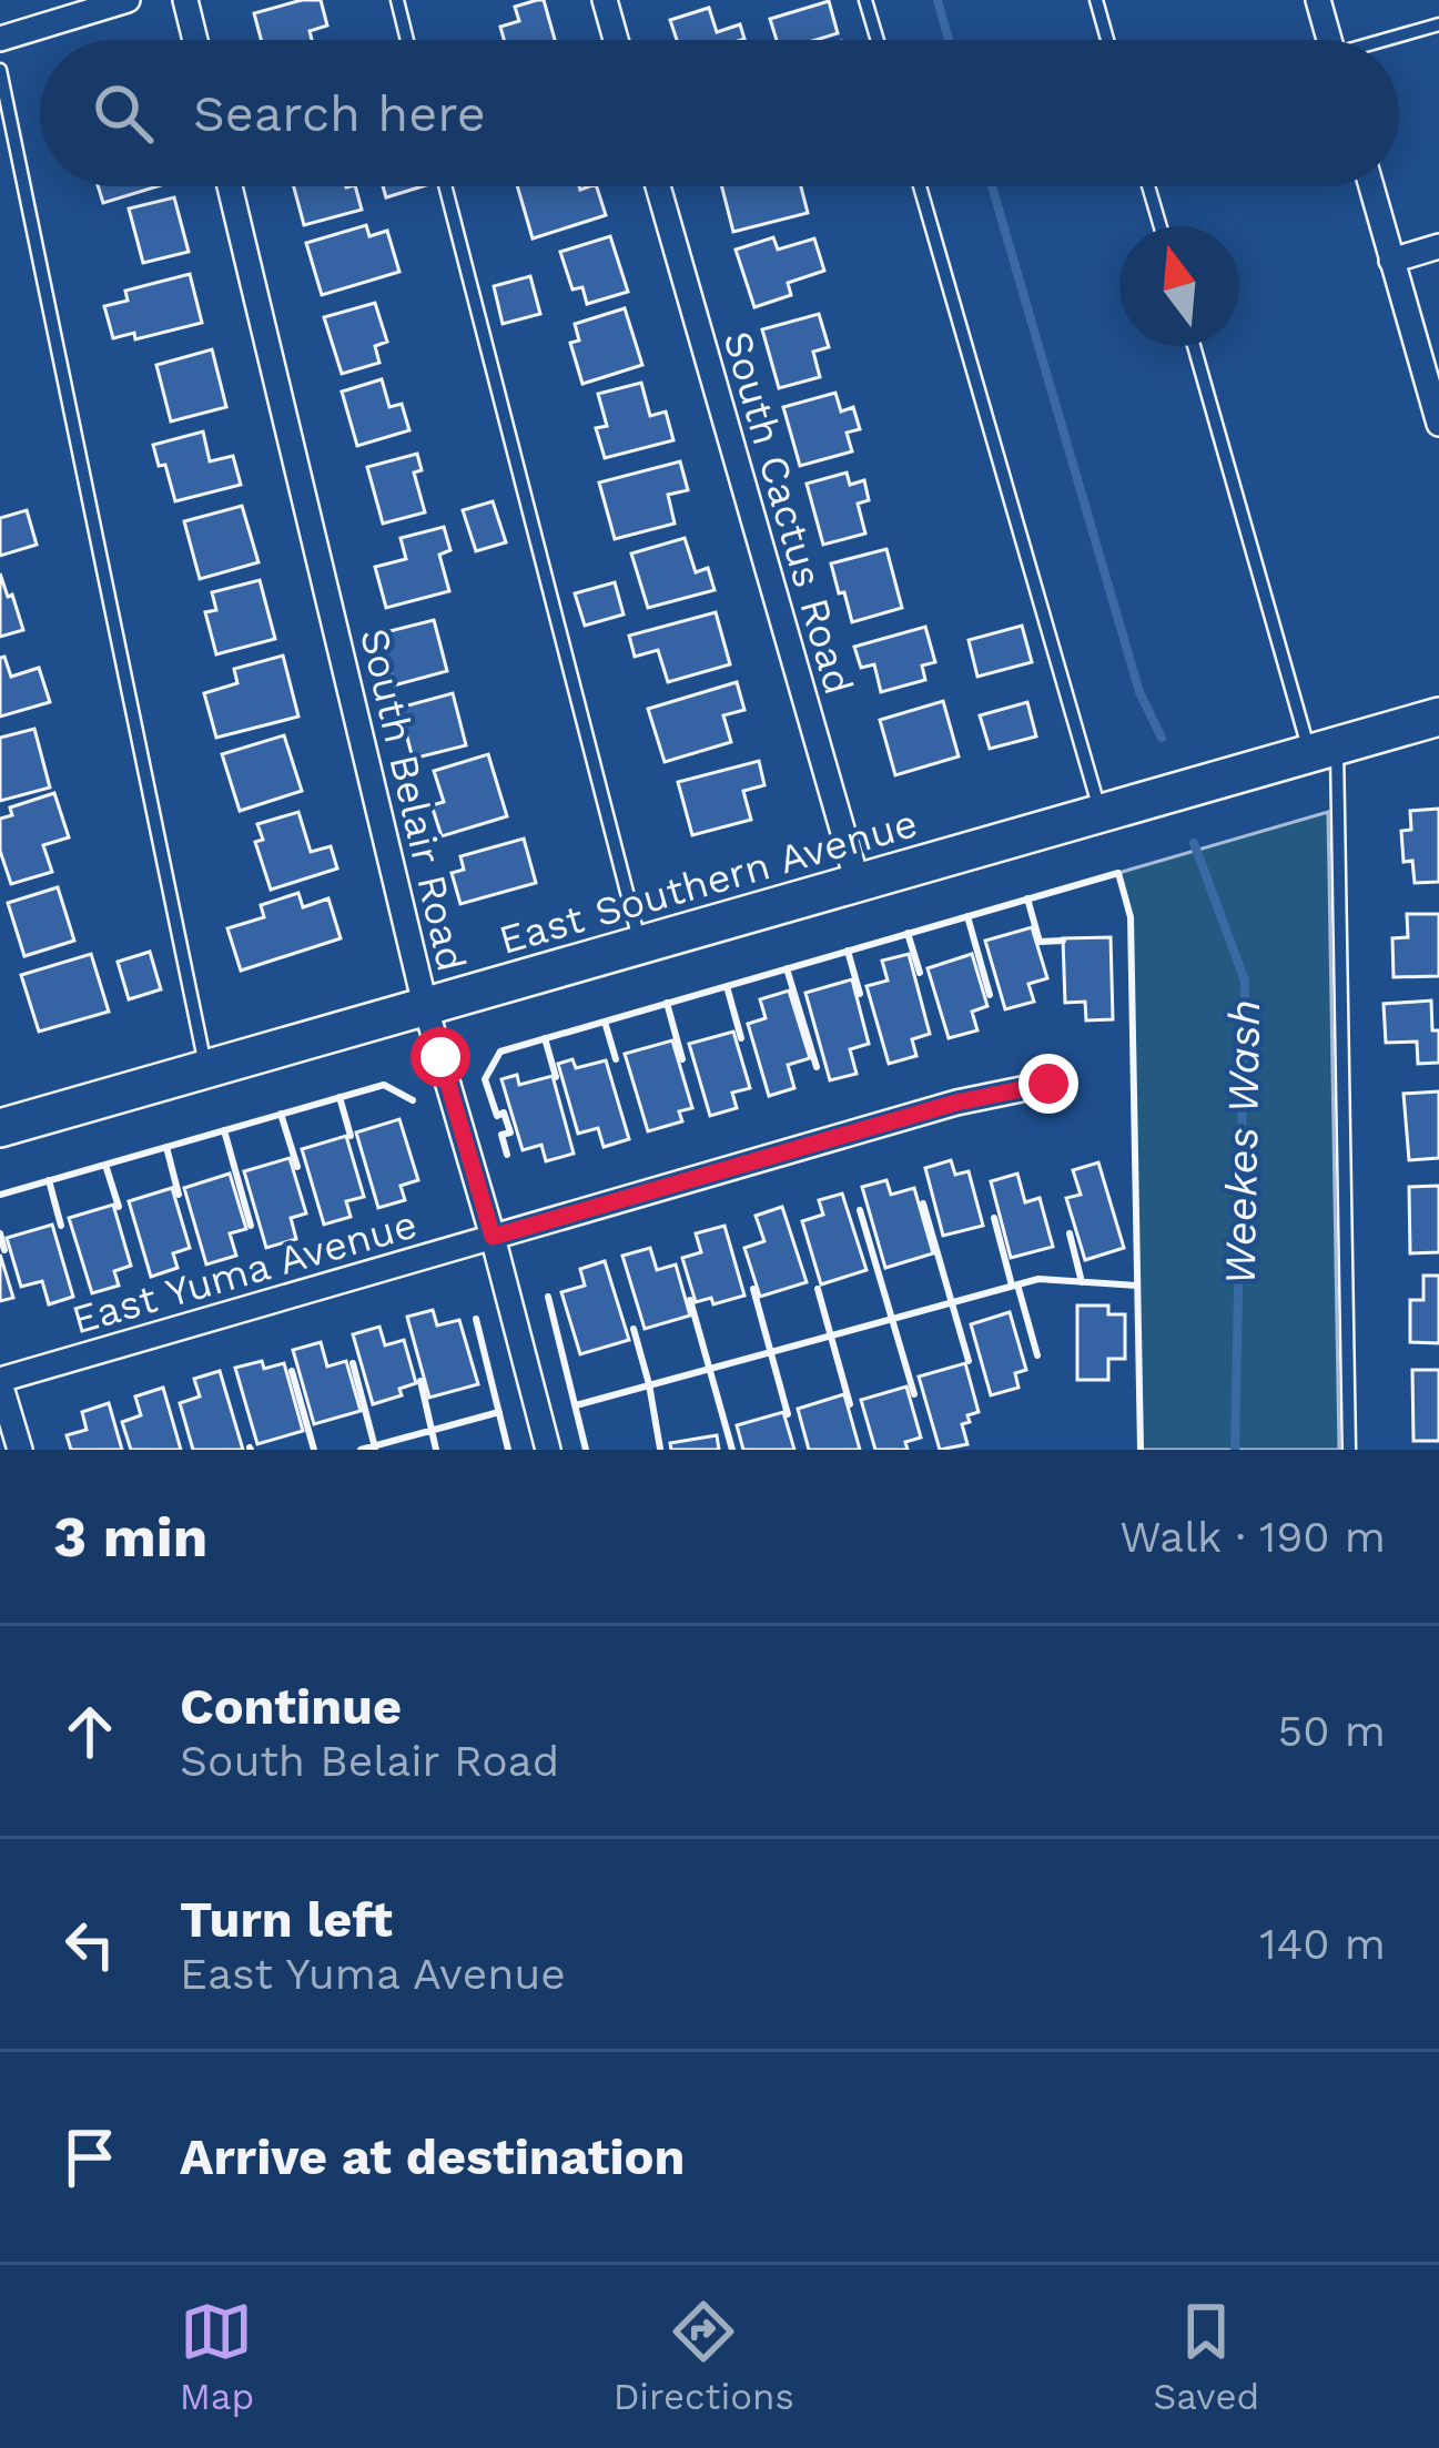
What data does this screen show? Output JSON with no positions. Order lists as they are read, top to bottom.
{
  "streets": {
    "main road": ["East Southern Avenue"],
    "street": ["South Cactus Road", "South Belair Road", "East Yuma Avenue"]
  },
  "crossings": [
    ["South Cactus Road", "East Southern Avenue"],
    ["South Belair Road", "East Southern Avenue"],
    ["South Belair Road", "East Yuma Avenue"]
  ],
  "water": ["Weekes Wash"],
  "north": "top",
  "page": {
    "search": "Search here",
    "heading": ["3 min", "Walk · 190 m"],
    "list": [
      ["Continue", "South Belair Road", "50 m"],
      ["Turn left", "East Yuma Avenue", "140 m"],
      "Arrive at destination"
    ],
    "nav": ["Map", "Directions", "Saved"]
  }
}
